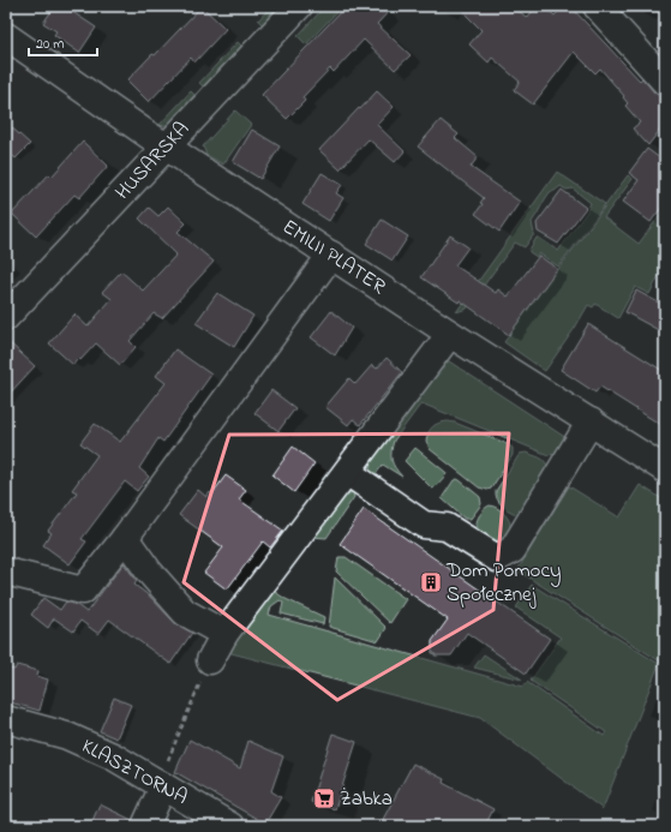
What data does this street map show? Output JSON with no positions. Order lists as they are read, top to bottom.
{
  "streets": {
    "street": ["HUSARSKA", "EMILII PLATER", "KLASZTORNA"]
  },
  "crossings": [
    ["HUSARSKA", "EMILII PLATER"]
  ],
  "places": {
    "building": ["Dom Pomocy Społecznej"],
    "supermarket": ["Żabka"]
  },
  "scale_bar": "20 m"
}
